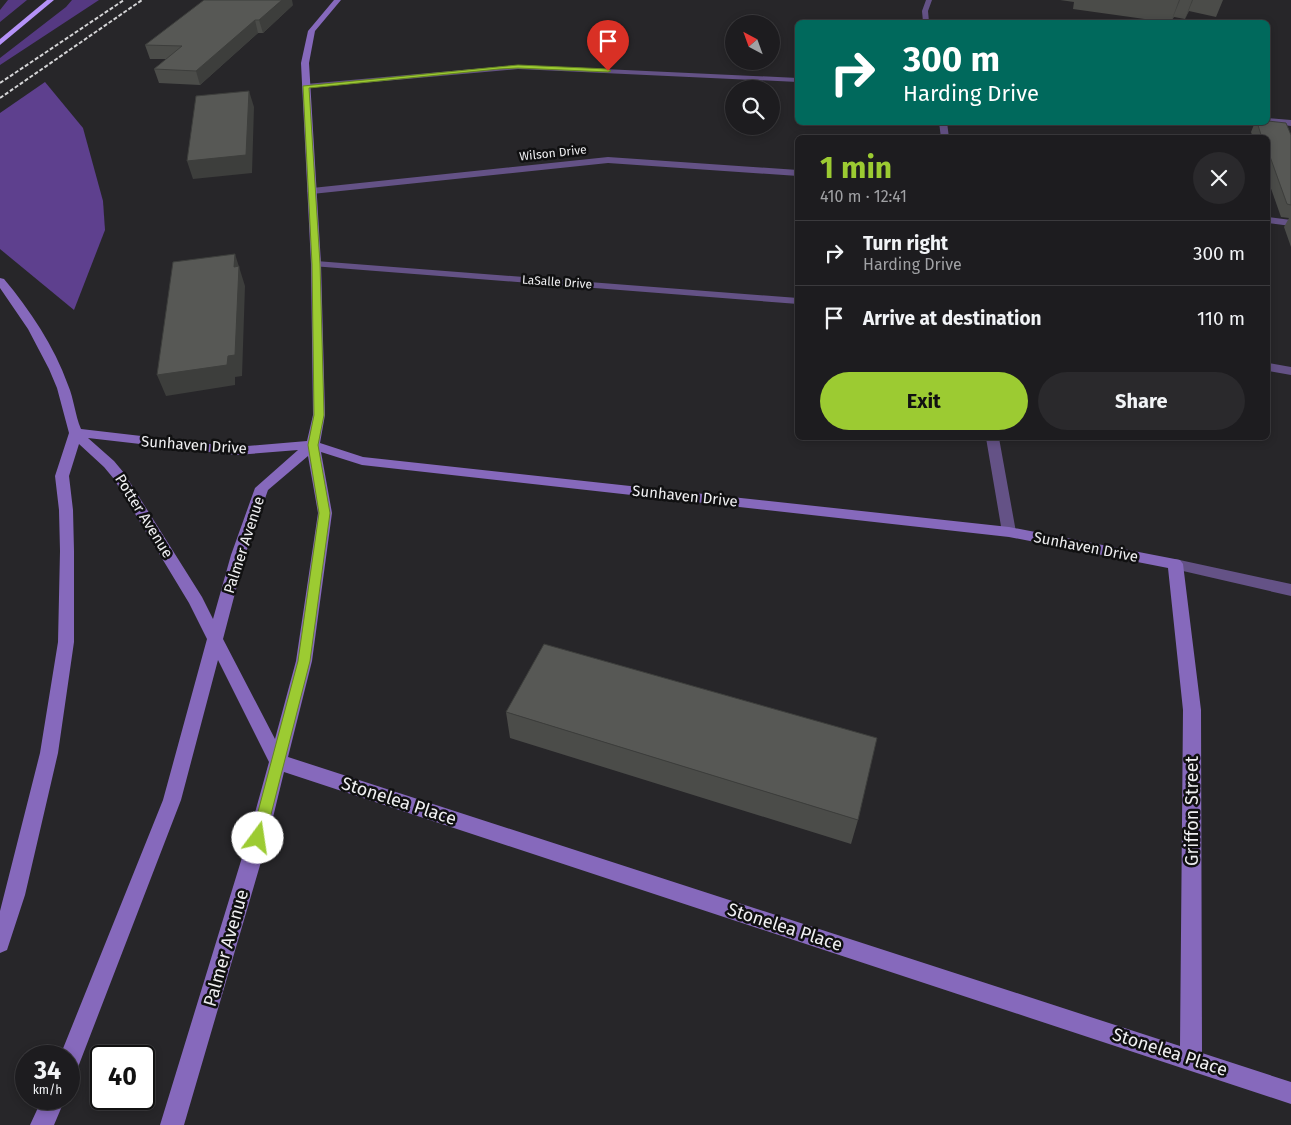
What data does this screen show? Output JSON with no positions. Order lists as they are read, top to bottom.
{
  "streets": {
    "street": [
      "Wilson Drive",
      "LaSalle Drive",
      "Sunhaven Drive",
      "Potter Avenue",
      "Palmer Avenue",
      "Stonelea Place",
      "Griffon Street"
    ]
  },
  "crossings": [
    ["Wilson Drive", "Palmer Avenue"],
    ["LaSalle Drive", "Palmer Avenue"],
    ["Sunhaven Drive", "Potter Avenue"],
    ["Sunhaven Drive", "Palmer Avenue"],
    ["Sunhaven Drive", "Griffon Street"],
    ["Potter Avenue", "Palmer Avenue"],
    ["Potter Avenue", "Stonelea Place"],
    ["Palmer Avenue", "Stonelea Place"],
    ["Stonelea Place", "Griffon Street"]
  ],
  "north": "top left",
  "page": {
    "turn": ["300 m", "Harding Drive"],
    "heading": ["1 min", "410 m · 12:41"],
    "list": [
      {
        "name": "Turn right",
        "note": "Harding Drive",
        "value": "300 m"
      },
      {
        "name": "Arrive at destination",
        "value": "110 m"
      }
    ],
    "buttons": ["Exit", "Share"],
    "speed": "34 km/h",
    "limit": "40"
  }
}
